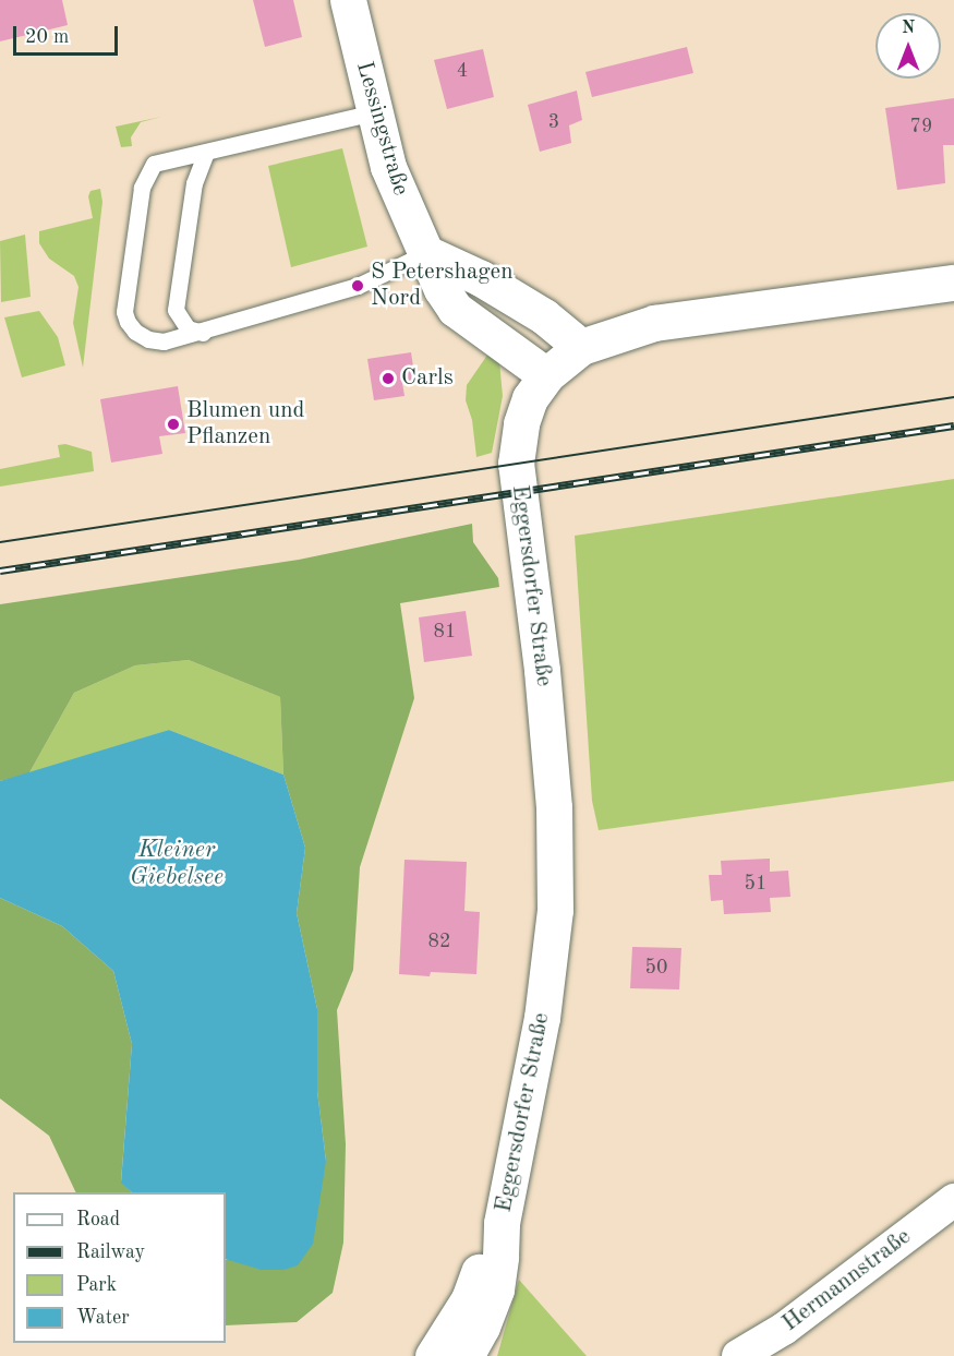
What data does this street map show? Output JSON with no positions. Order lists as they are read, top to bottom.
{
  "streets": {
    "street": ["Lessingstraße", "Eggersdorfer Straße", "Hermannstraße"]
  },
  "crossings": [
    ["Lessingstraße", "Eggersdorfer Straße"]
  ],
  "water": ["Kleiner Giebelsee"],
  "places": ["S Petershagen Nord", "Carls", "Blumen und Pflanzen"],
  "house_numbers": [
    "4",
    "3",
    "79",
    "81",
    "51",
    "82",
    "50"
  ],
  "legend": [
    "Road",
    "Railway",
    "Park",
    "Water"
  ],
  "scale_bar": "20 m",
  "north": "top"
}
